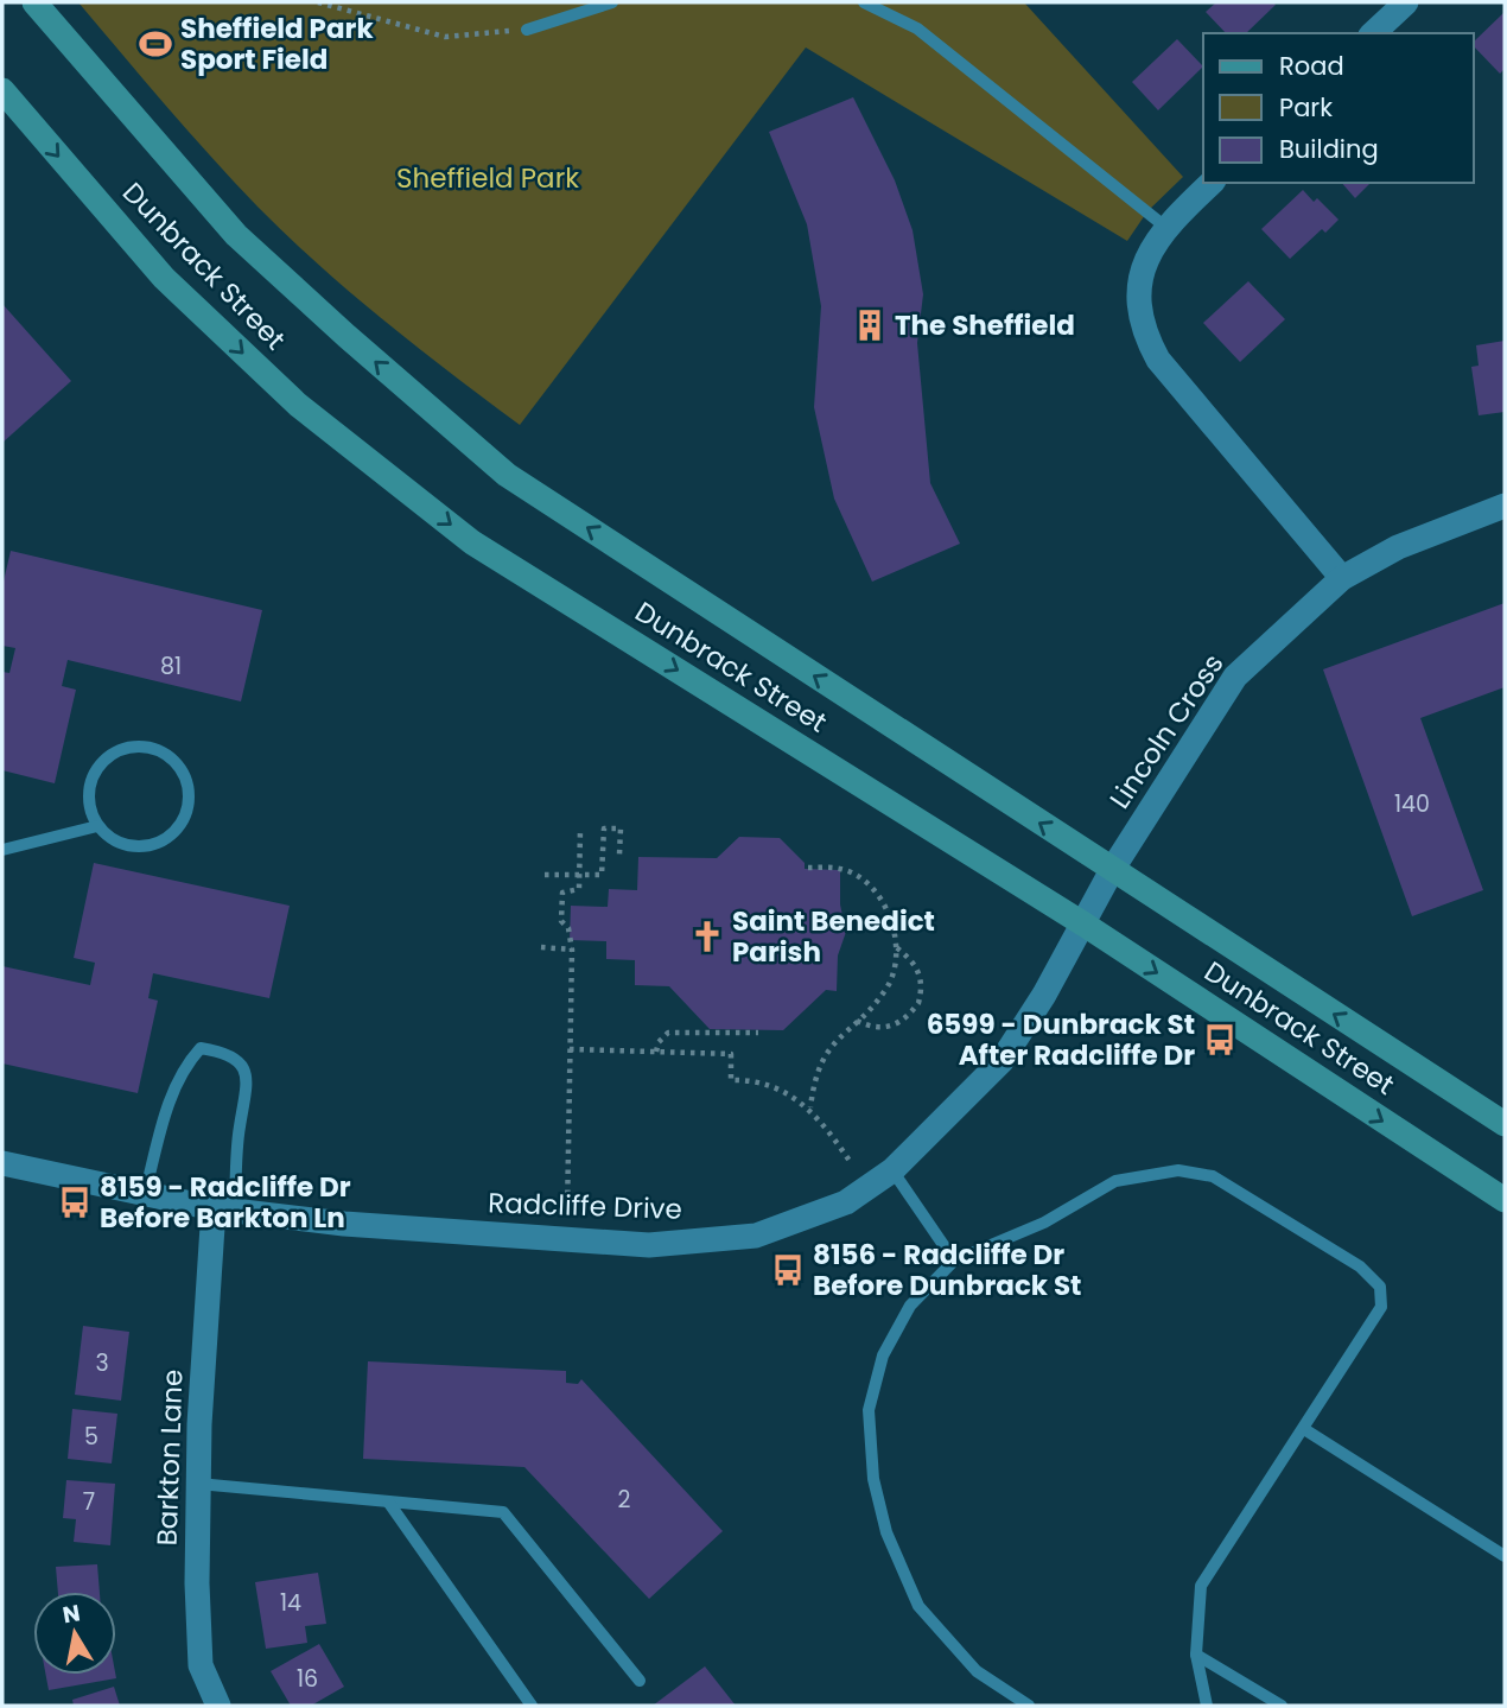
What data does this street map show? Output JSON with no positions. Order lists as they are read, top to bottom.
{
  "streets": {
    "main road": ["Dunbrack Street"],
    "street": ["Lincoln Cross", "Radcliffe Drive", "Barkton Lane"]
  },
  "crossings": [
    ["Dunbrack Street", "Lincoln Cross"],
    ["Dunbrack Street", "Radcliffe Drive"],
    ["Lincoln Cross", "Radcliffe Drive"],
    ["Radcliffe Drive", "Barkton Lane"]
  ],
  "parks": ["Sheffield Park"],
  "places": {
    "sports": ["Sheffield Park Sport Field"],
    "building": ["The Sheffield"],
    "church": ["Saint Benedict Parish"],
    "bus stop": ["6599 - Dunbrack St After Radcliffe Dr", "8159 - Radcliffe Dr Before Barkton Ln", "8156 - Radcliffe Dr Before Dunbrack St"]
  },
  "house_numbers": [
    "81",
    "140",
    "3",
    "5",
    "2",
    "7",
    "14",
    "16"
  ],
  "legend": ["Road", "Park", "Building"],
  "north": "top"
}
